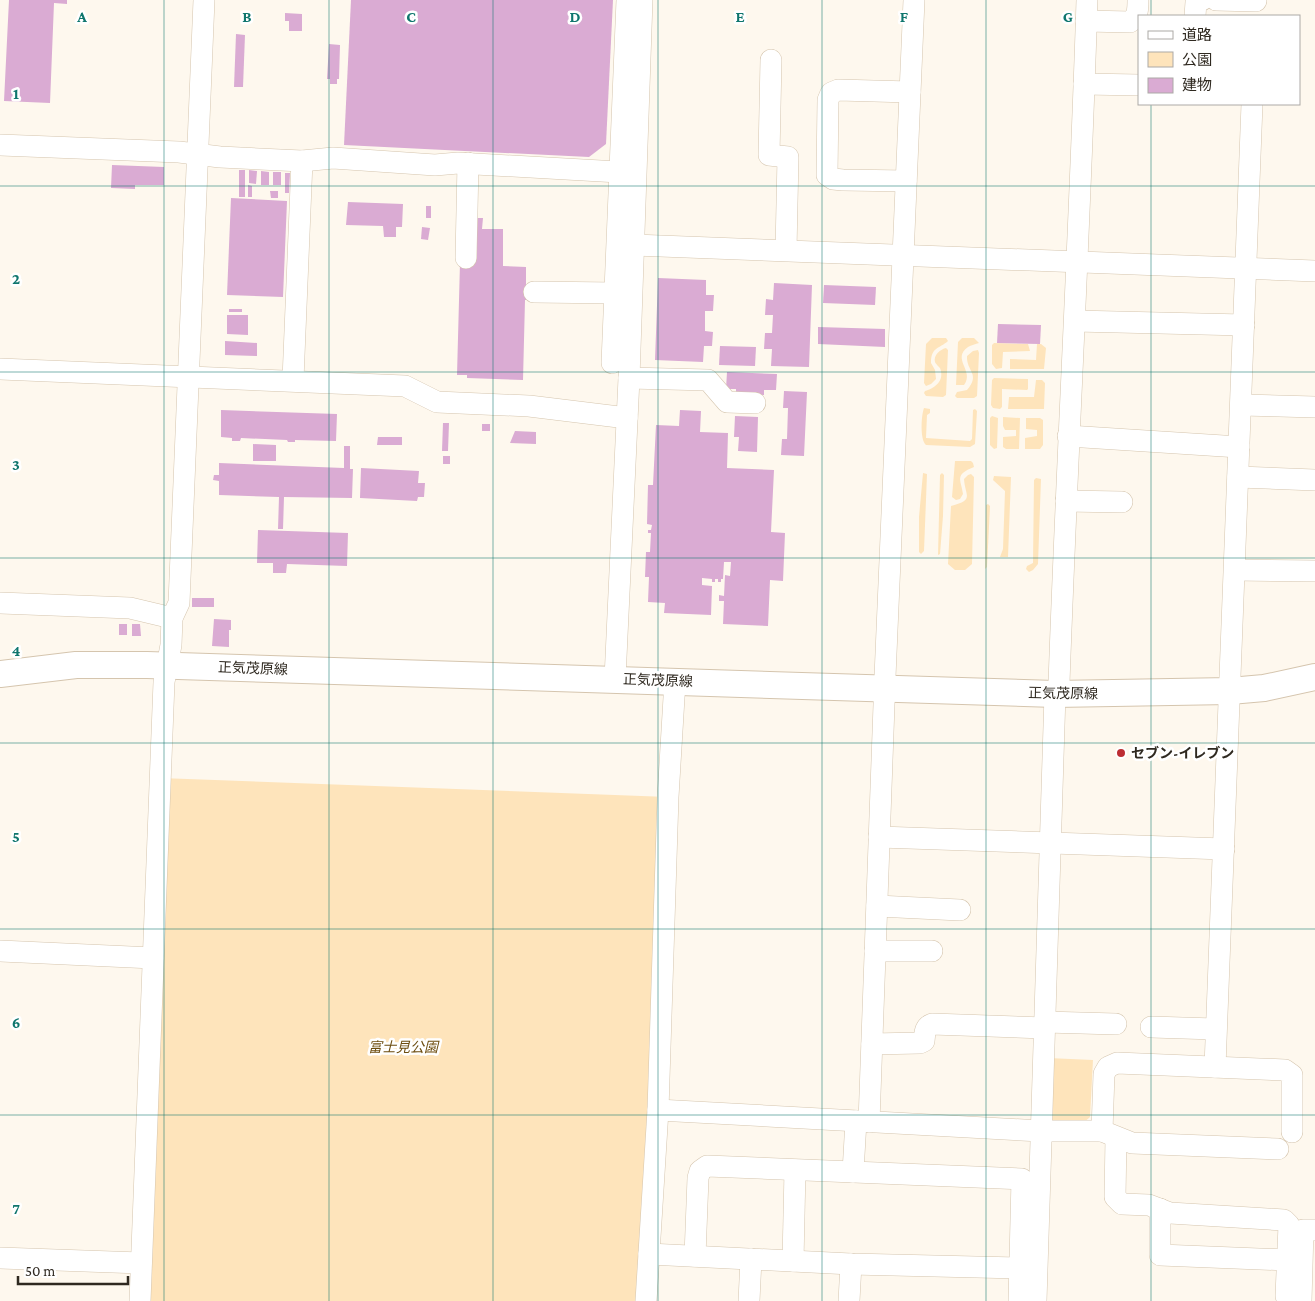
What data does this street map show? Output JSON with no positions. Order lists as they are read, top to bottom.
{
  "streets": {
    "main road": ["正気茂原線"]
  },
  "parks": ["富士見公園"],
  "places": ["セブン-イレブン"],
  "legend": ["道路", "公園", "建物"],
  "scale_bar": "50 m",
  "grid": {
    "columns": [
      "A",
      "B",
      "C",
      "D",
      "E",
      "F",
      "G"
    ],
    "rows": [
      "1",
      "2",
      "3",
      "4",
      "5",
      "6",
      "7"
    ]
  }
}
